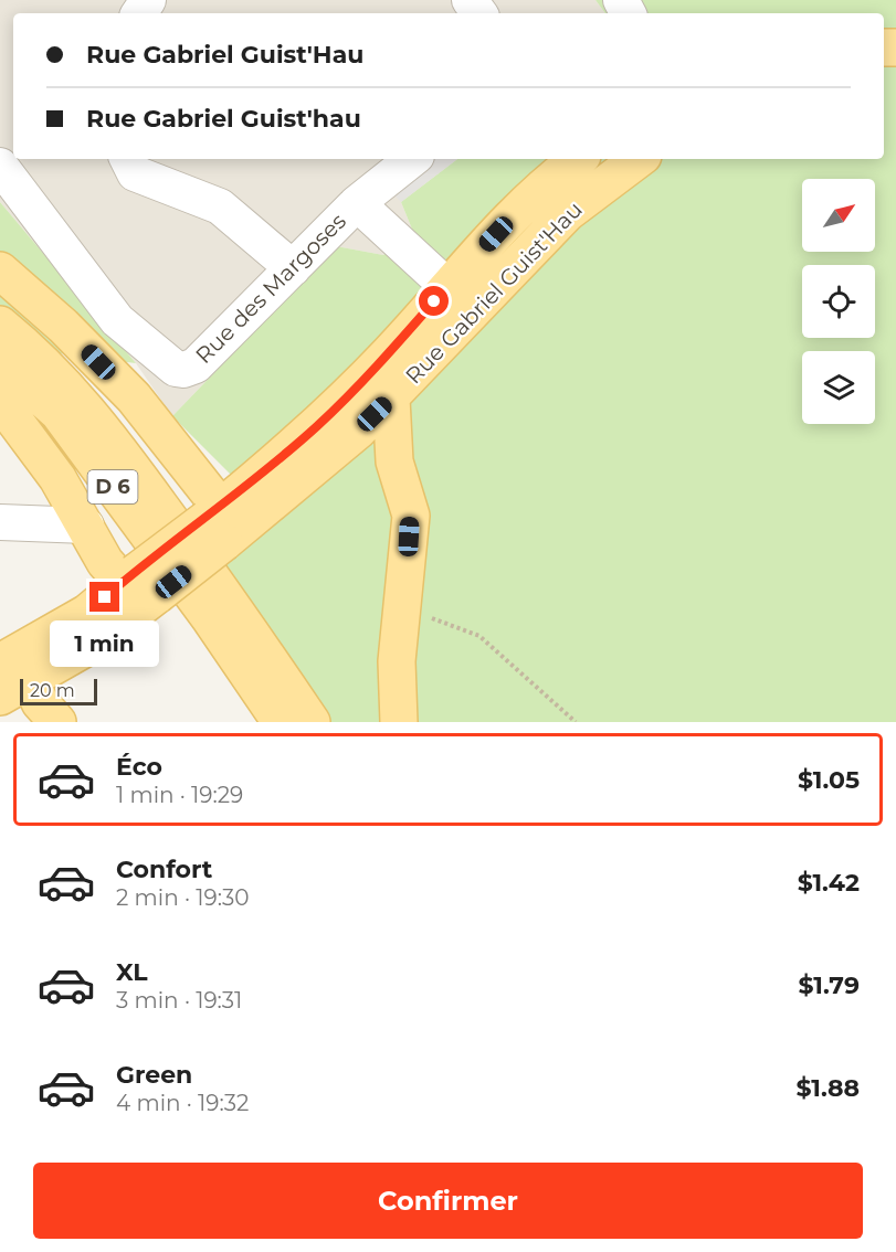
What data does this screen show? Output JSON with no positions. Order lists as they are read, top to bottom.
{
  "streets": {
    "main road": ["Rue Gabriel Guist'Hau", "D 6"],
    "street": ["Rue des Margoses"]
  },
  "crossings": [
    ["Rue des Margoses", "Rue Gabriel Guist'Hau"]
  ],
  "scale_bar": "20 m",
  "north": "top right",
  "page": {
    "banner": ["Rue Gabriel Guist'Hau", "Rue Gabriel Guist'hau"],
    "bubble": "1 min",
    "scale": "20 m",
    "list": [
      {
        "name": "Éco",
        "note": "1 min · 19:29",
        "value": "$1.05"
      },
      {
        "name": "Confort",
        "note": "2 min · 19:30",
        "value": "$1.42"
      },
      {
        "name": "XL",
        "note": "3 min · 19:31",
        "value": "$1.79"
      },
      {
        "name": "Green",
        "note": "4 min · 19:32",
        "value": "$1.88"
      }
    ],
    "buttons": "Confirmer"
  }
}
